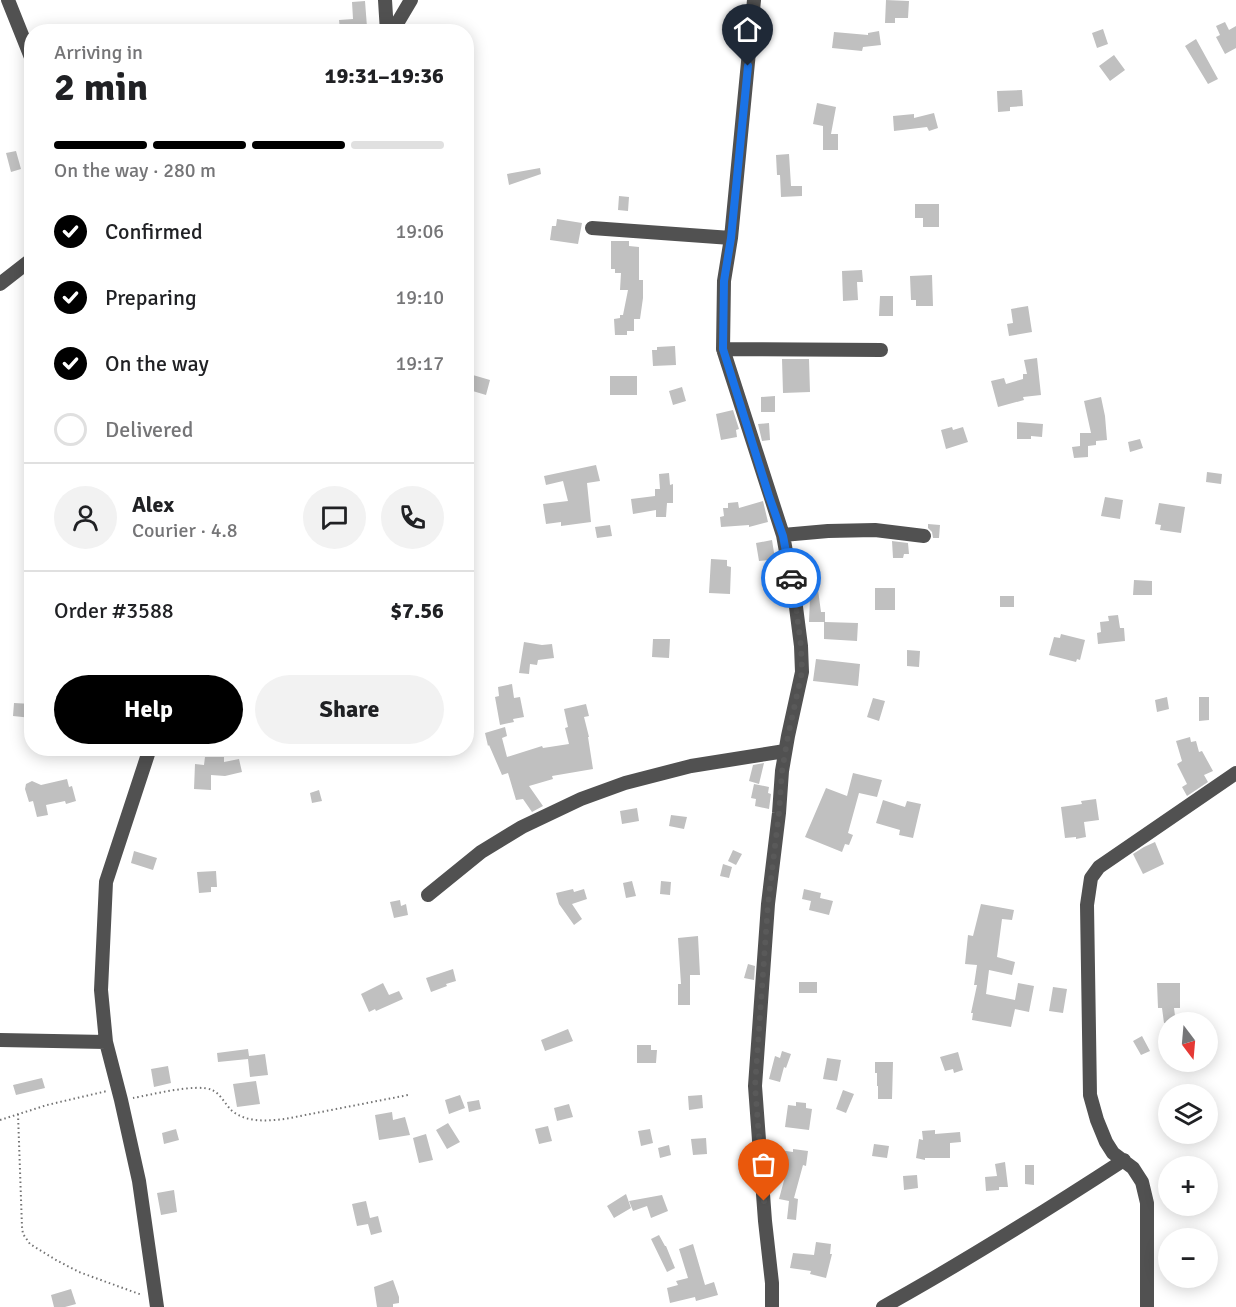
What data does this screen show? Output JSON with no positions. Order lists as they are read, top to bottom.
{
  "north": "bottom",
  "page": {
    "heading": ["2 min", "Arriving in", "19:31–19:36"],
    "panel": [
      "Alex",
      "Courier · 4.8",
      "Order #3588",
      "$7.56"
    ],
    "bar": "On the way · 280 m",
    "list": [
      ["Confirmed", "19:06"],
      ["Preparing", "19:10"],
      ["On the way", "19:17"],
      "Delivered"
    ],
    "buttons": ["Help", "Share"],
    "map_buttons": ["+", "−"]
  }
}
